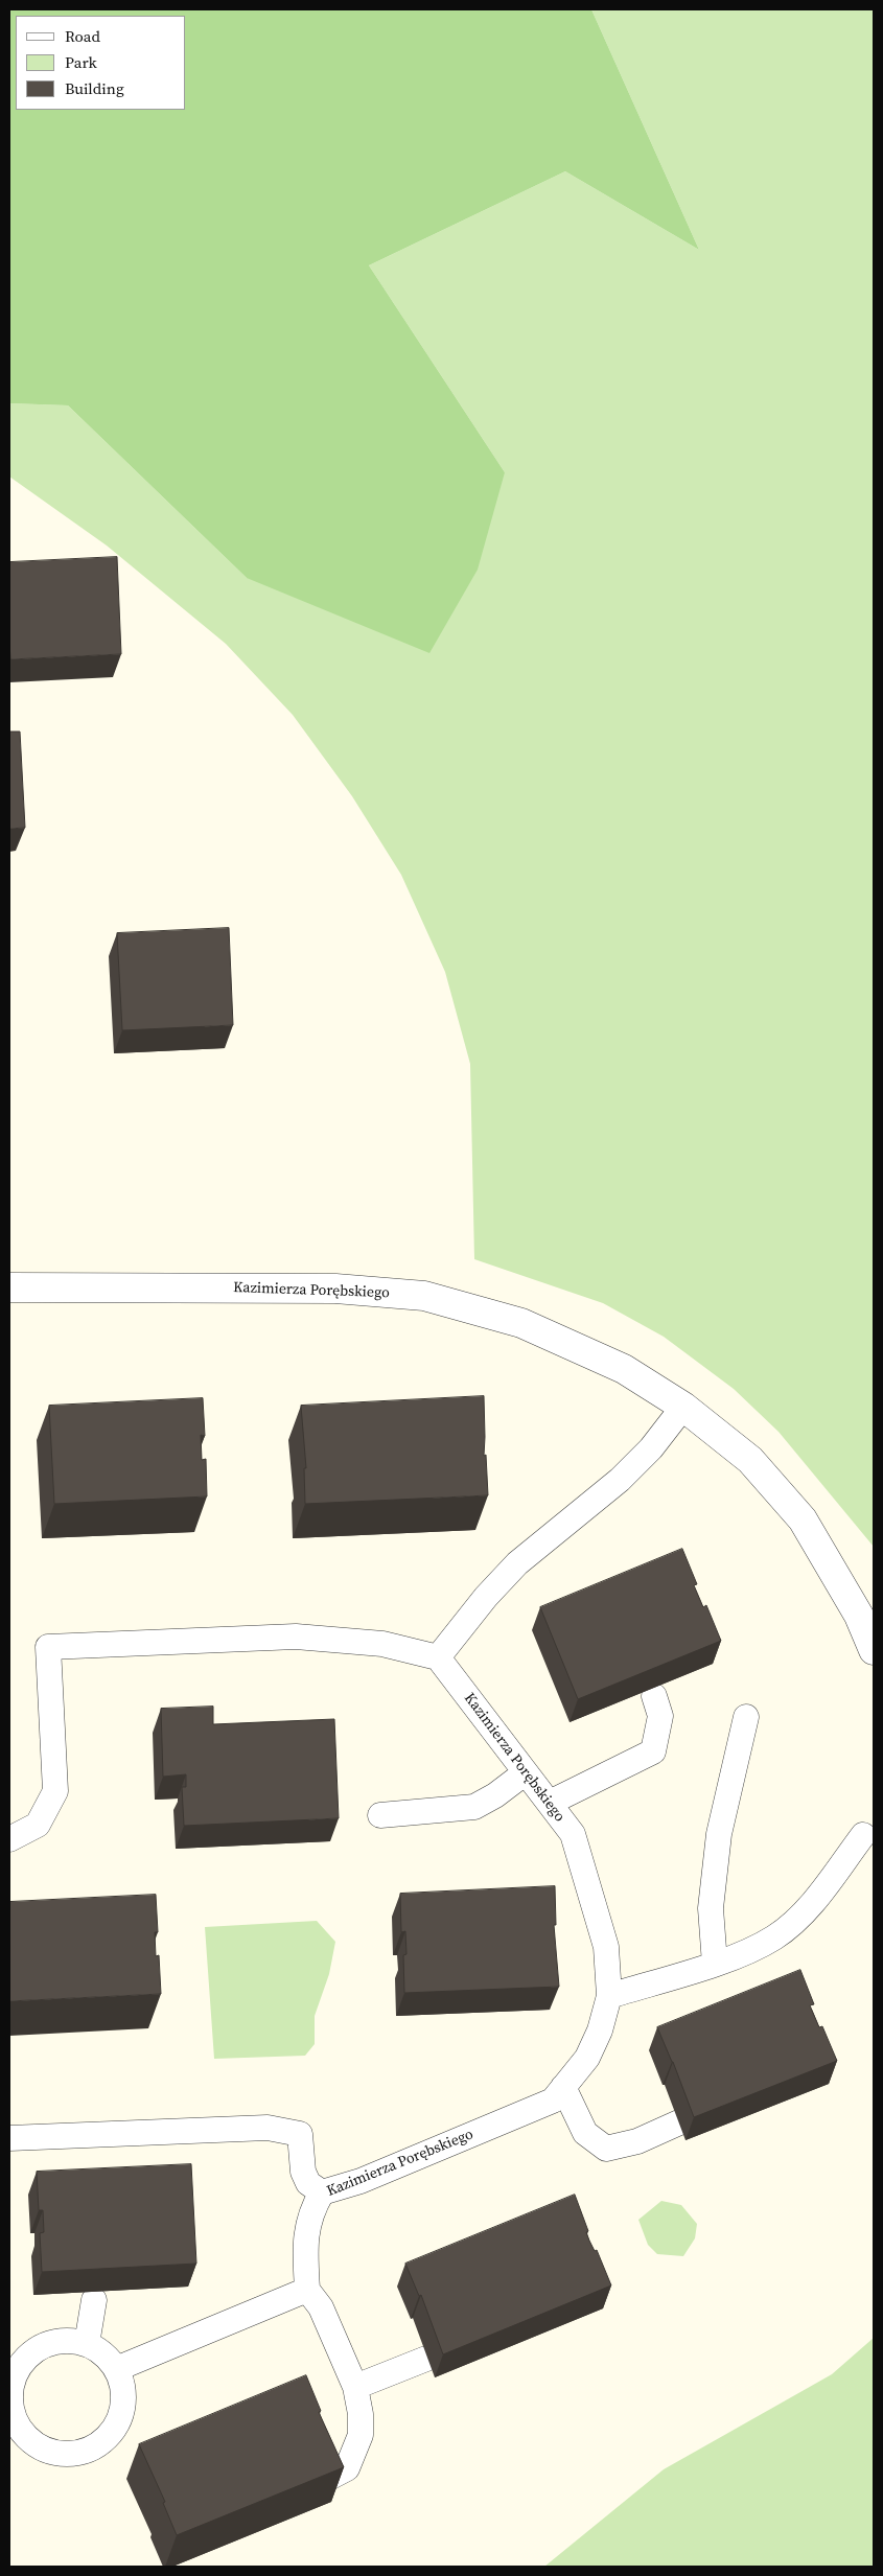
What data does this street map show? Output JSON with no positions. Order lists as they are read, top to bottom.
{
  "streets": {
    "street": ["Kazimierza Porębskiego"]
  },
  "legend": ["Road", "Park", "Building"]
}
